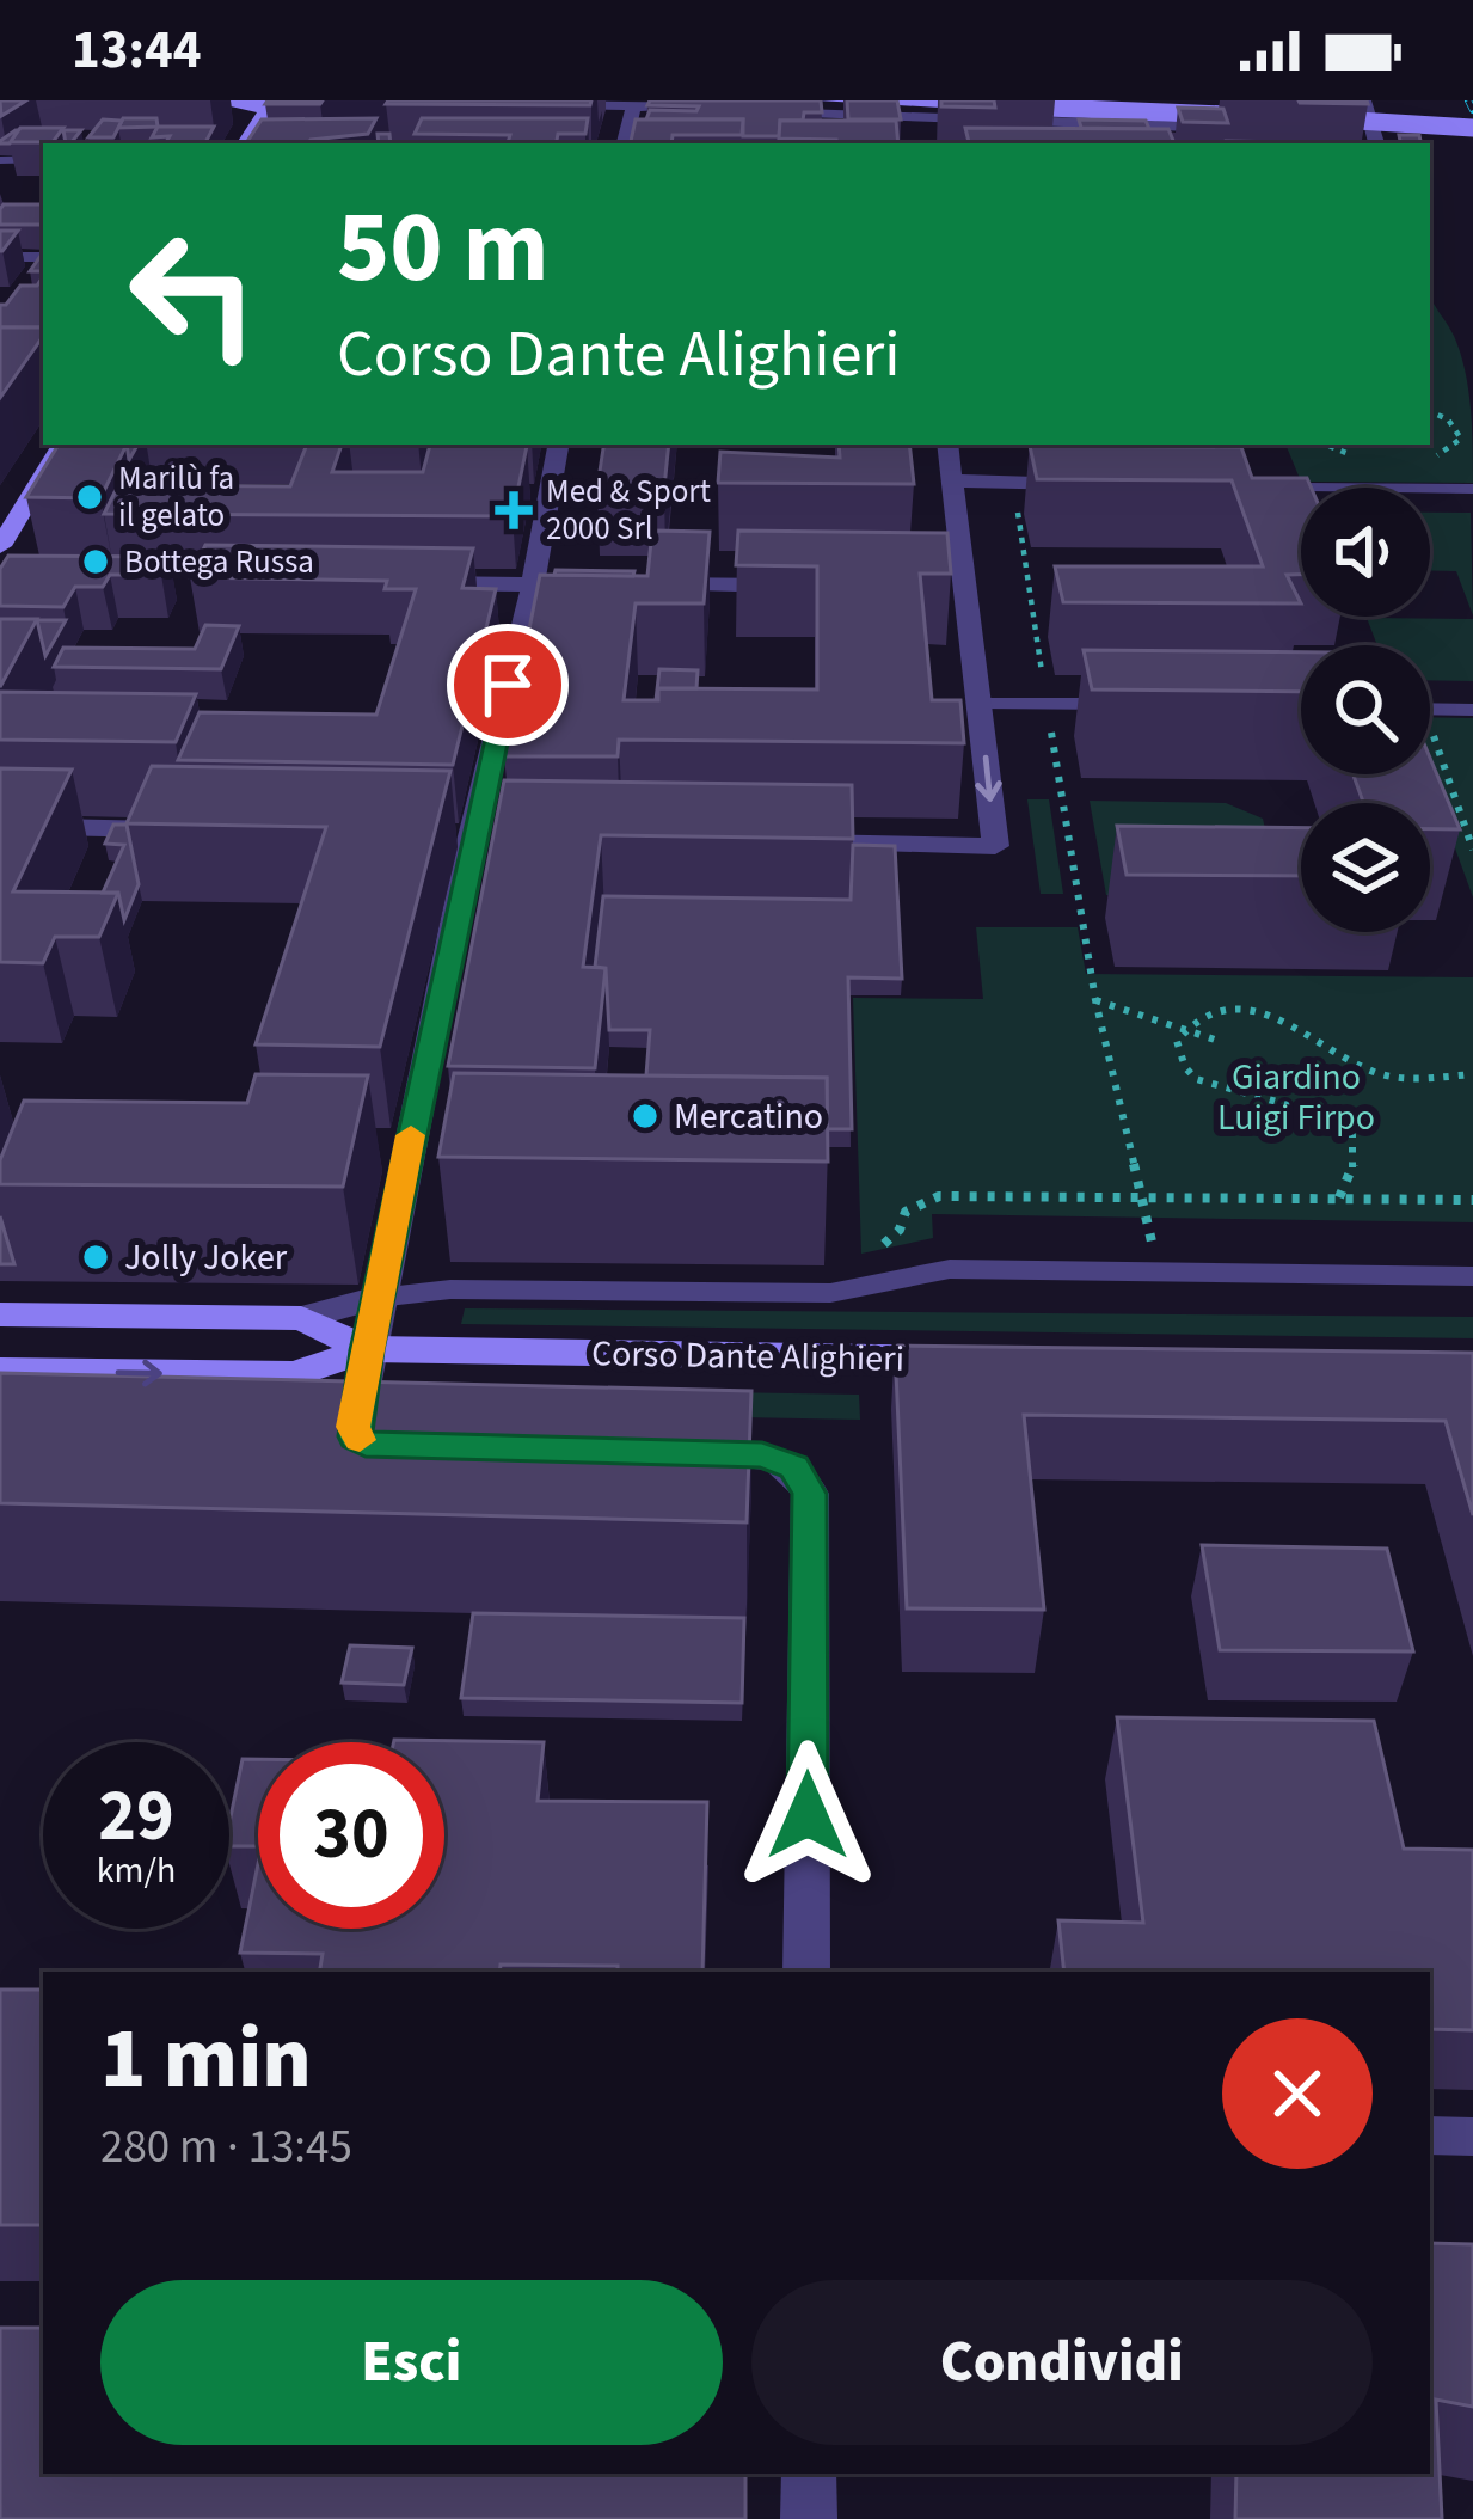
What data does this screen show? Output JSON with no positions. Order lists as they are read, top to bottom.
{
  "streets": {
    "main road": ["Corso Dante Alighieri"]
  },
  "parks": ["Giardino Luigi Firpo"],
  "places": {
    "other": [
      "Marilù fa il gelato",
      "Bottega Russa",
      "Mercatino",
      "Jolly Joker"
    ],
    "health": ["Med & Sport 2000 Srl"]
  },
  "page": {
    "status": "13:44",
    "turn": ["50 m", "Corso Dante Alighieri"],
    "speed": "29 km/h",
    "limit": "30",
    "heading": ["1 min", "280 m · 13:45"],
    "buttons": ["Esci", "Condividi"]
  }
}
